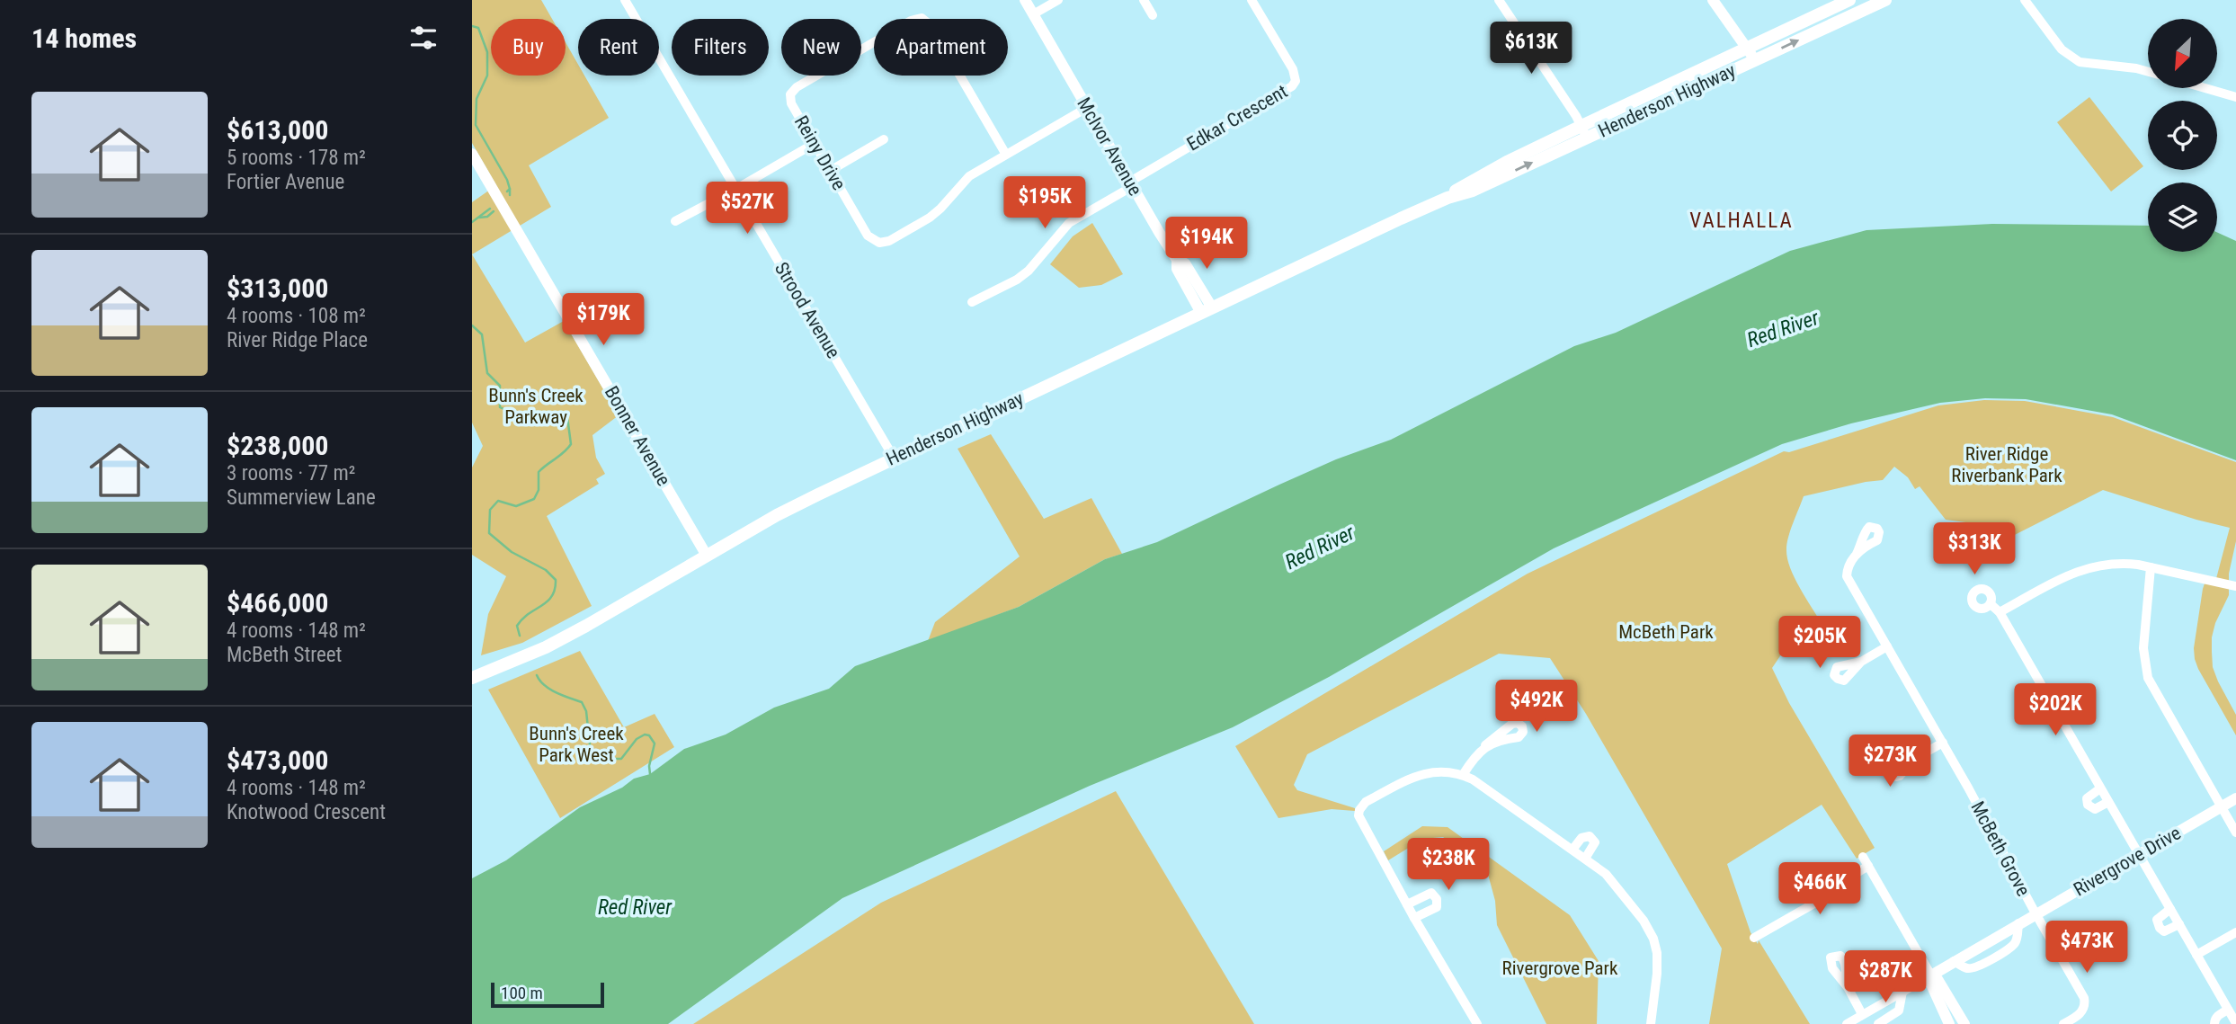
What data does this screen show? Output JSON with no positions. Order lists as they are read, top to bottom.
{
  "streets": {
    "main road": ["Henderson Highway"],
    "street": [
      "Edkar Crescent",
      "McIvor Avenue",
      "Reiny Drive",
      "Strood Avenue",
      "Bonner Avenue",
      "McBeth Grove",
      "Rivergrove Drive"
    ]
  },
  "crossings": [
    ["Henderson Highway", "McIvor Avenue"],
    ["Henderson Highway", "Strood Avenue"],
    ["Henderson Highway", "Bonner Avenue"],
    ["Edkar Crescent", "McIvor Avenue"],
    ["McIvor Avenue", "Reiny Drive"],
    ["McBeth Grove", "Rivergrove Drive"]
  ],
  "districts": ["VALHALLA"],
  "water": ["Red River"],
  "parks": [
    "Bunn's Creek Parkway",
    "River Ridge Riverbank Park",
    "McBeth Park",
    "Bunn's Creek Park West",
    "Rivergrove Park"
  ],
  "scale_bar": "100 m",
  "north": "bottom left",
  "page": {
    "heading": "14 homes",
    "chip": [
      "Buy",
      "Rent",
      "Filters",
      "New",
      "Apartment"
    ],
    "price": [
      "$613K",
      "$195K",
      "$527K",
      "$194K",
      "$179K",
      "$313K",
      "$205K",
      "$492K",
      "$202K",
      "$273K",
      "$238K",
      "$466K",
      "$473K",
      "$287K"
    ],
    "list": [
      {
        "name": "$613,000",
        "note": "5 rooms · 178 m² · Fortier Avenue"
      },
      {
        "name": "$313,000",
        "note": "4 rooms · 108 m² · River Ridge Place"
      },
      {
        "name": "$238,000",
        "note": "3 rooms · 77 m² · Summerview Lane"
      },
      {
        "name": "$466,000",
        "note": "4 rooms · 148 m² · McBeth Street"
      },
      {
        "name": "$473,000",
        "note": "4 rooms · 148 m² · Knotwood Crescent"
      }
    ],
    "scale": "100 m"
  }
}
